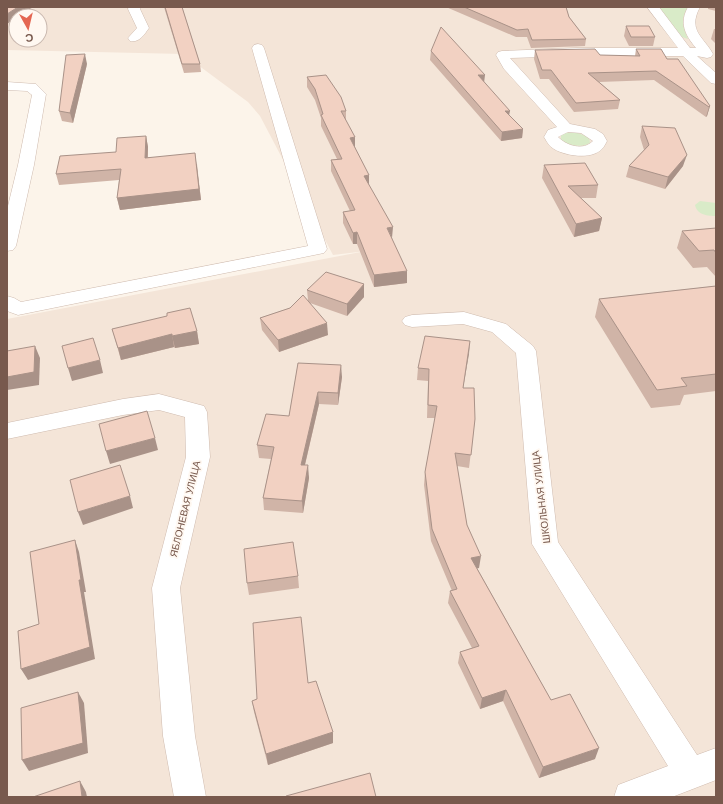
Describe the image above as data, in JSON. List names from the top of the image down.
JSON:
{
  "streets": {
    "street": ["ШКОЛЬНАЯ УЛИЦА", "ЯБЛОНЕВАЯ УЛИЦА"]
  },
  "north": "bottom"
}
